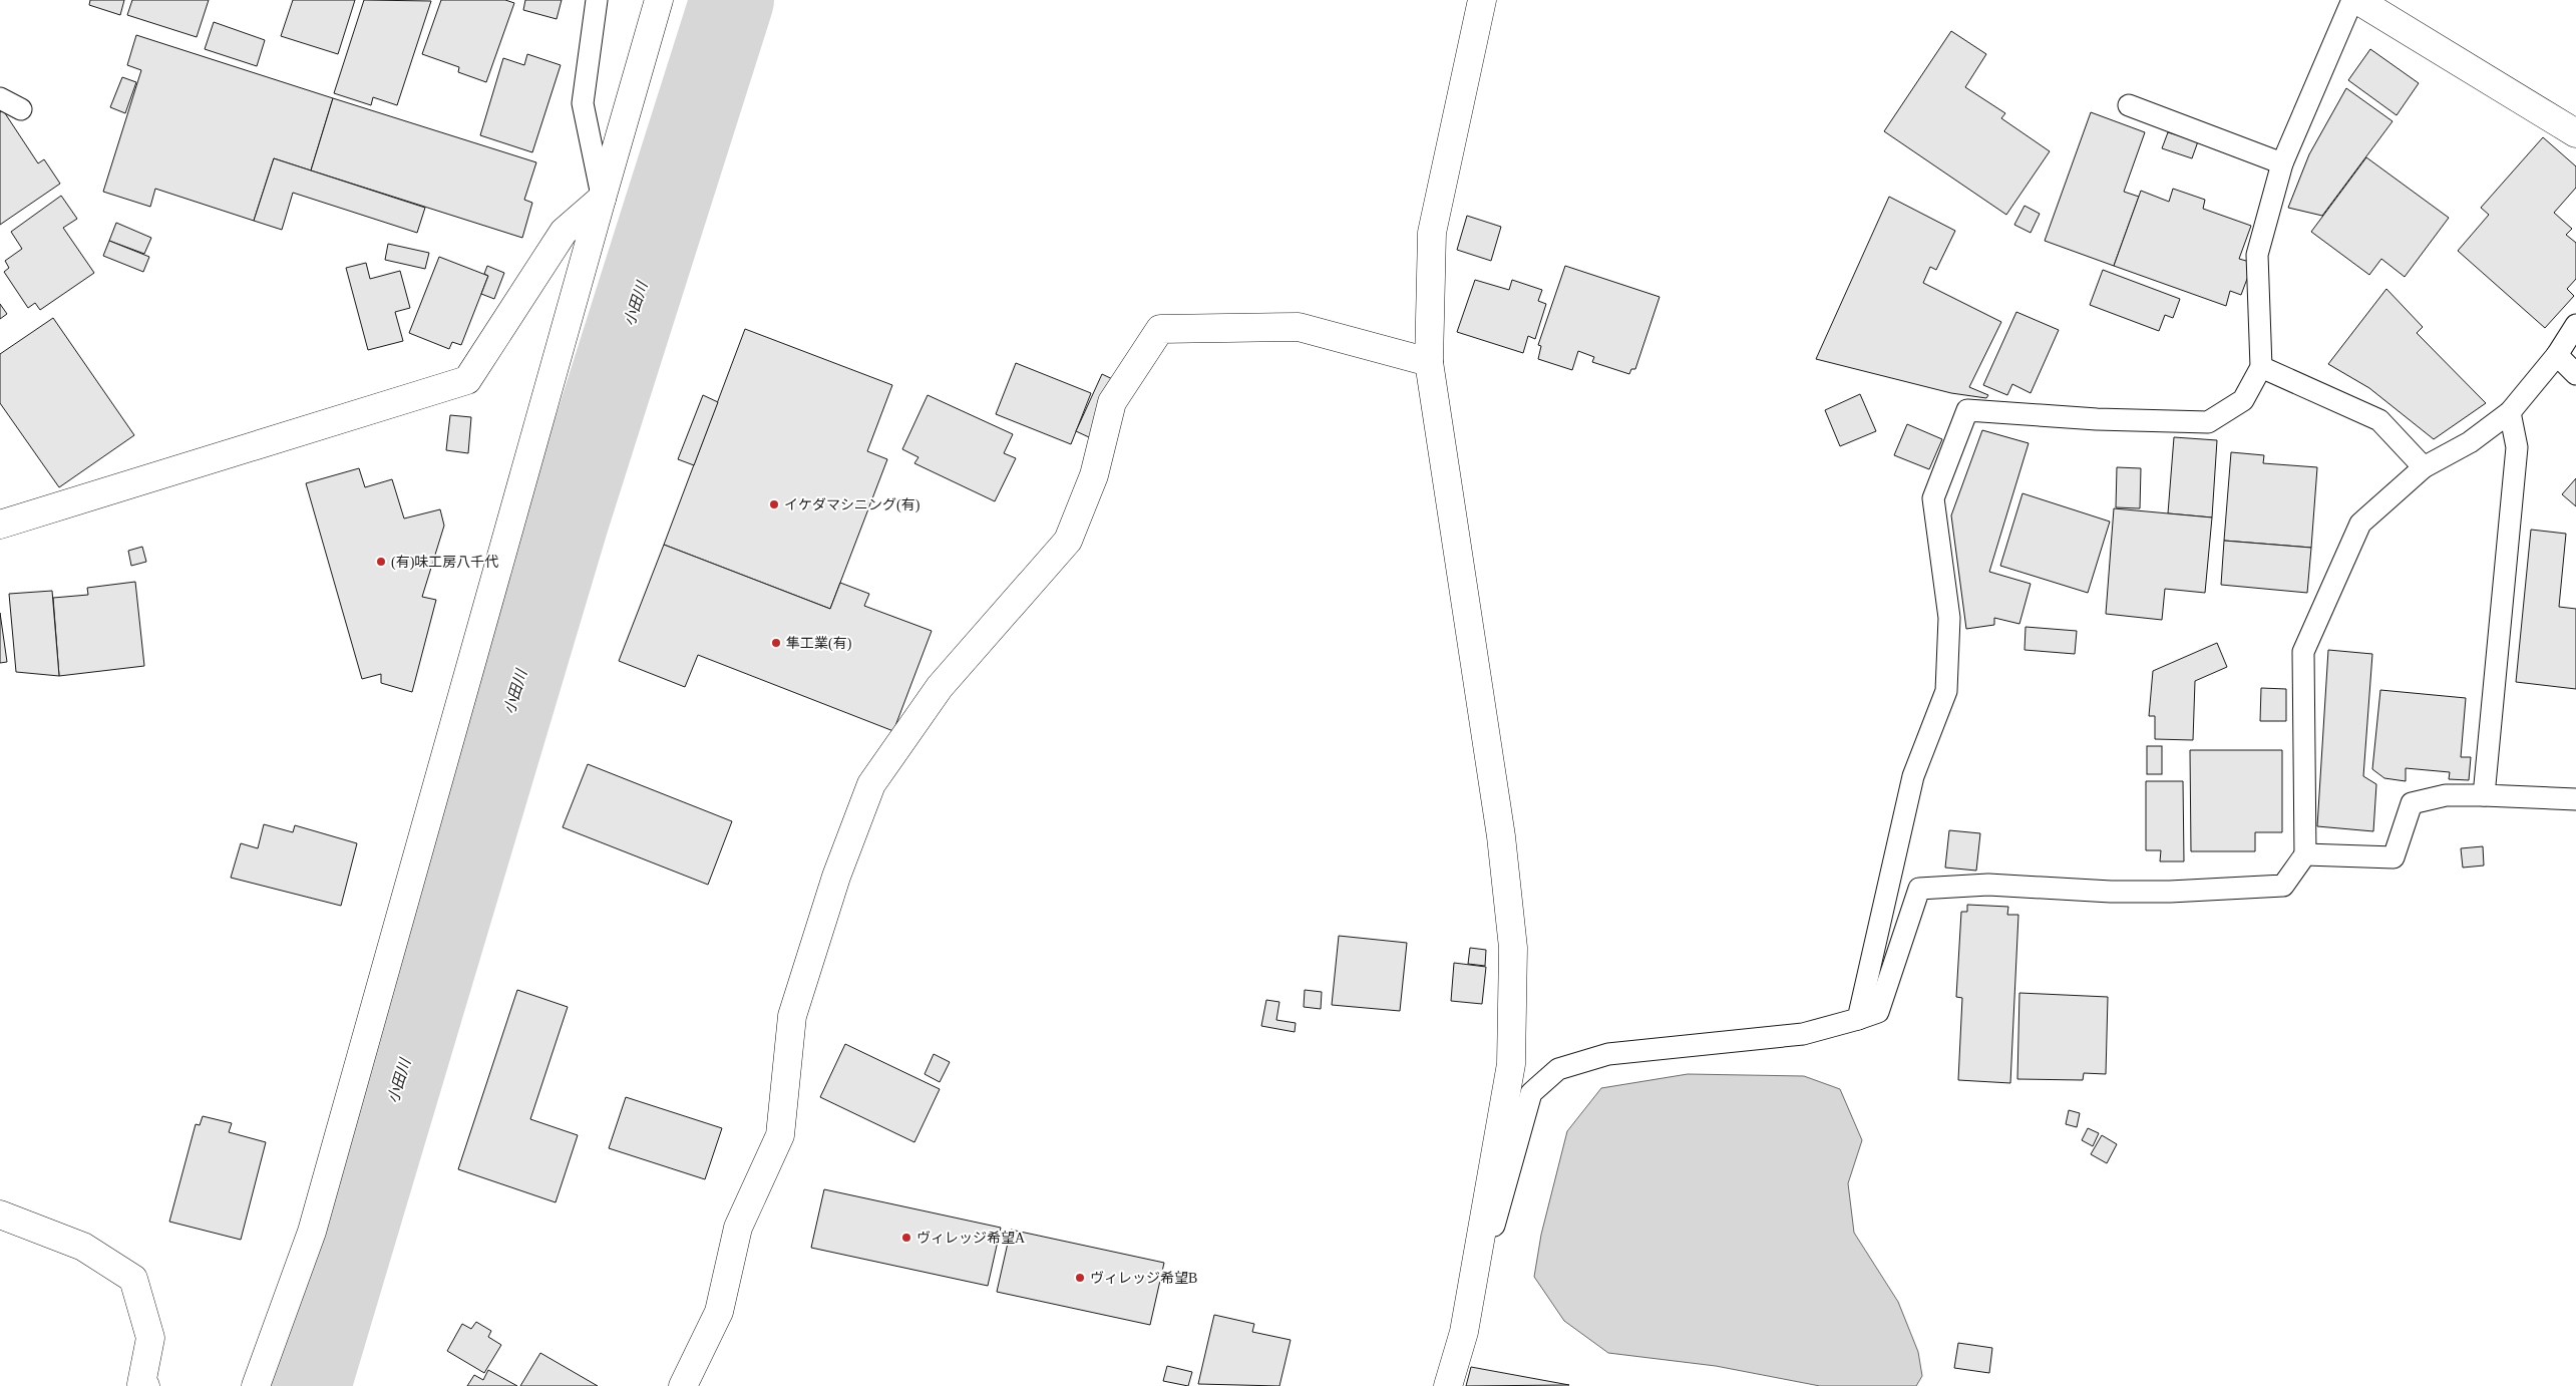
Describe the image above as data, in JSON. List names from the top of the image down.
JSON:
{
  "water": ["小田川"],
  "places": [
    "イケダマシニング(有)",
    "(有)味工房八千代",
    "隼工業(有)",
    "ヴィレッジ希望A",
    "ヴィレッジ希望B"
  ]
}
